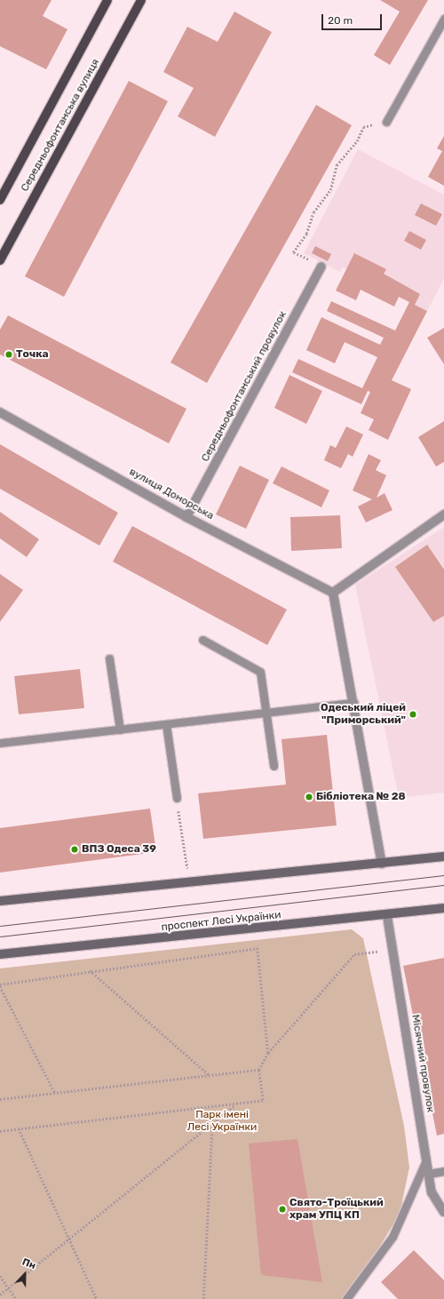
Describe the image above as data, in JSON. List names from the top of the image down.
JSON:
{
  "streets": {
    "main road": ["Середньофонтанська вулиця", "проспект Лесі Українки"],
    "street": ["Середньофонтанський провулок", "вулиця Донорська", "Місячний провулок"]
  },
  "crossings": [
    ["Середньофонтанський провулок", "вулиця Донорська"],
    ["проспект Лесі Українки", "Місячний провулок"]
  ],
  "parks": ["Парк імені Лесі Українки"],
  "places": [
    "Точка",
    "Одеський ліцей \"Приморський\"",
    "Бібліотека № 28",
    "ВПЗ Одеса 39",
    "Свято-Троїцький храм УПЦ КП"
  ],
  "scale_bar": "20 m",
  "north": "top"
}
